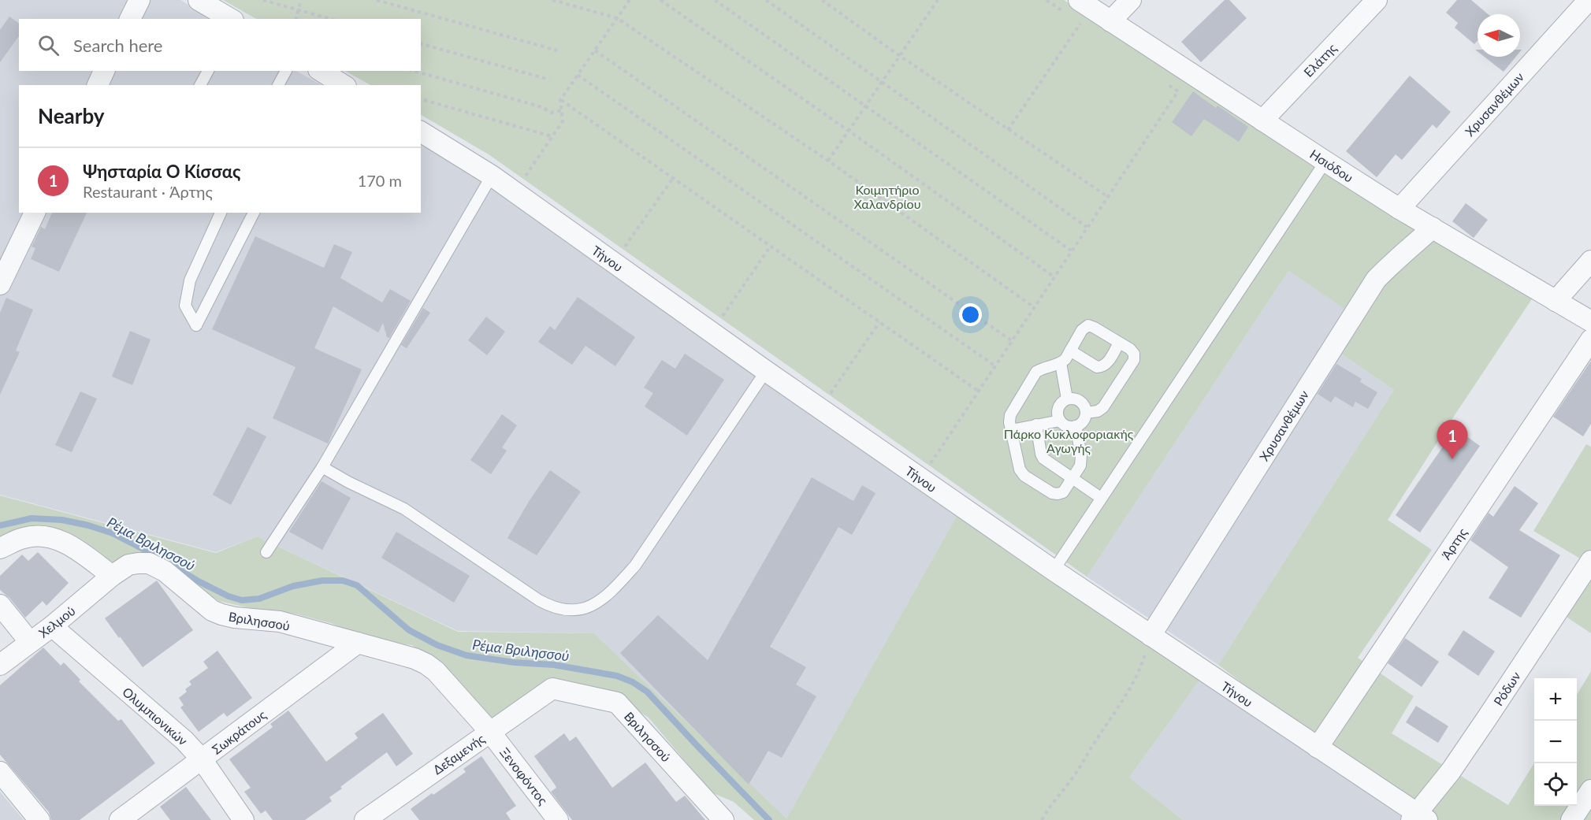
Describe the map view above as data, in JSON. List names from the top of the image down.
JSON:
{
  "streets": {
    "street": [
      "Ελάτης",
      "Χρυσανθέμων",
      "Ησιόδου",
      "Τήνου",
      "Άρτης",
      "Βριλησσού",
      "Χελμού",
      "Ρόδων",
      "Ολυμπιονικών",
      "Σωκράτους",
      "Δεξαμενής",
      "Ξενοφόντος"
    ]
  },
  "crossings": [
    ["Ελάτης", "Ησιόδου"],
    ["Χρυσανθέμων", "Ησιόδου"],
    ["Χρυσανθέμων", "Τήνου"],
    ["Τήνου", "Άρτης"],
    ["Τήνου", "Ρόδων"],
    ["Βριλησσού", "Χελμού"],
    ["Βριλησσού", "Σωκράτους"],
    ["Βριλησσού", "Δεξαμενής"],
    ["Βριλησσού", "Ξενοφόντος"],
    ["Χελμού", "Ολυμπιονικών"],
    ["Ολυμπιονικών", "Σωκράτους"],
    ["Δεξαμενής", "Ξενοφόντος"]
  ],
  "water": ["Ρέμα Βριλησσού"],
  "parks": ["Κοιμητήριο Χαλανδρίου", "Πάρκο Κυκλοφοριακής Αγωγής"],
  "north": "left",
  "page": {
    "search": "Search here",
    "heading": "Nearby",
    "list": [
      {
        "mark": "1",
        "name": "Ψησταρία Ο Κίσσας",
        "note": "Restaurant · Άρτης",
        "value": "170 m"
      }
    ],
    "pins": "1",
    "map_buttons": ["+", "−"]
  }
}
